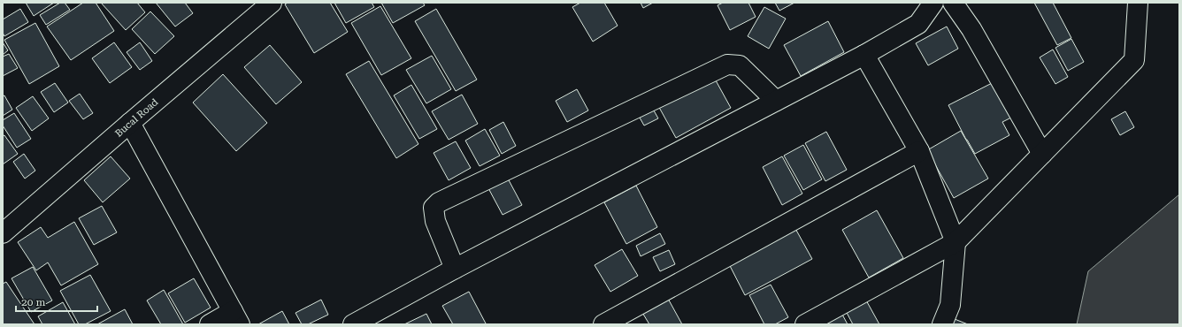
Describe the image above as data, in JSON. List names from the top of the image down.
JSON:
{
  "streets": {
    "street": ["Bucal Road"]
  },
  "scale_bar": "20 m"
}
